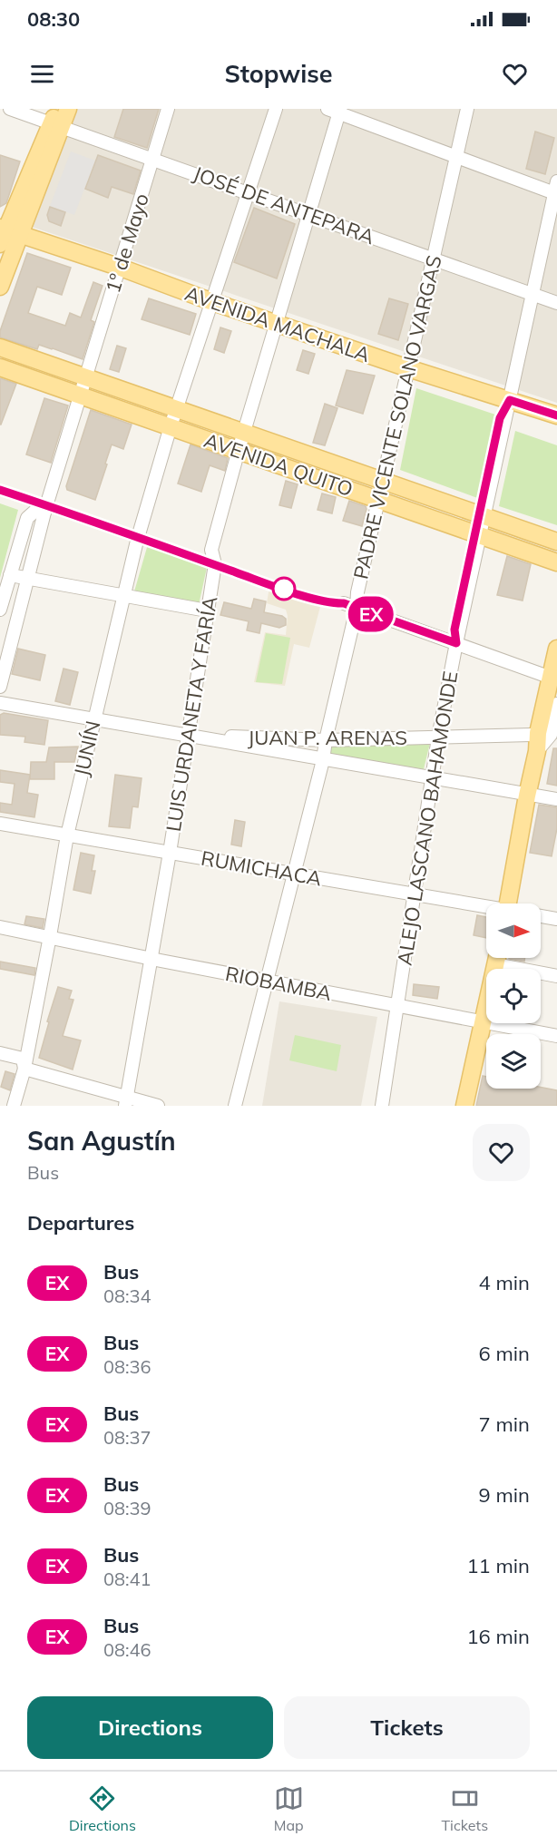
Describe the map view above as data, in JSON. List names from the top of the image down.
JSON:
{
  "streets": {
    "main road": ["AVENIDA MACHALA", "AVENIDA QUITO"],
    "street": [
      "JOSÉ DE ANTEPARA",
      "1º de Mayo",
      "PADRE VICENTE SOLANO VARGAS",
      "LUIS URDANETA Y FARÍA",
      "JUAN P. ARENAS",
      "JUNÍN",
      "ALEJO LASCANO BAHAMONDE",
      "RUMICHACA",
      "RIOBAMBA"
    ]
  },
  "crossings": [
    ["JOSÉ DE ANTEPARA", "1º de Mayo"],
    ["JOSÉ DE ANTEPARA", "PADRE VICENTE SOLANO VARGAS"],
    ["JOSÉ DE ANTEPARA", "LUIS URDANETA Y FARÍA"],
    ["JOSÉ DE ANTEPARA", "JUNÍN"],
    ["JOSÉ DE ANTEPARA", "ALEJO LASCANO BAHAMONDE"],
    ["1º de Mayo", "AVENIDA MACHALA"],
    ["1º de Mayo", "AVENIDA QUITO"],
    ["AVENIDA MACHALA", "PADRE VICENTE SOLANO VARGAS"],
    ["AVENIDA MACHALA", "LUIS URDANETA Y FARÍA"],
    ["AVENIDA MACHALA", "JUNÍN"],
    ["AVENIDA MACHALA", "ALEJO LASCANO BAHAMONDE"],
    ["PADRE VICENTE SOLANO VARGAS", "AVENIDA QUITO"],
    ["PADRE VICENTE SOLANO VARGAS", "JUAN P. ARENAS"],
    ["PADRE VICENTE SOLANO VARGAS", "RUMICHACA"],
    ["PADRE VICENTE SOLANO VARGAS", "RIOBAMBA"],
    ["AVENIDA QUITO", "LUIS URDANETA Y FARÍA"],
    ["AVENIDA QUITO", "JUNÍN"],
    ["AVENIDA QUITO", "ALEJO LASCANO BAHAMONDE"],
    ["LUIS URDANETA Y FARÍA", "JUAN P. ARENAS"],
    ["LUIS URDANETA Y FARÍA", "RUMICHACA"],
    ["LUIS URDANETA Y FARÍA", "RIOBAMBA"],
    ["JUAN P. ARENAS", "ALEJO LASCANO BAHAMONDE"],
    ["JUNÍN", "RUMICHACA"],
    ["JUNÍN", "RIOBAMBA"],
    ["ALEJO LASCANO BAHAMONDE", "RUMICHACA"],
    ["ALEJO LASCANO BAHAMONDE", "RIOBAMBA"]
  ],
  "lines": ["bus line EX"],
  "north": "right",
  "page": {
    "status": "08:30",
    "header": "Stopwise",
    "on_map": "EX",
    "heading": [
      ["San Agustín", "Bus"],
      "Departures"
    ],
    "list": [
      {
        "mark": "EX",
        "name": "Bus",
        "note": "08:34",
        "value": "4 min"
      },
      {
        "mark": "EX",
        "name": "Bus",
        "note": "08:36",
        "value": "6 min"
      },
      {
        "mark": "EX",
        "name": "Bus",
        "note": "08:37",
        "value": "7 min"
      },
      {
        "mark": "EX",
        "name": "Bus",
        "note": "08:39",
        "value": "9 min"
      },
      {
        "mark": "EX",
        "name": "Bus",
        "note": "08:41",
        "value": "11 min"
      },
      {
        "mark": "EX",
        "name": "Bus",
        "note": "08:46",
        "value": "16 min"
      }
    ],
    "buttons": ["Directions", "Tickets"],
    "tabs": ["Directions", "Map", "Tickets"]
  }
}
